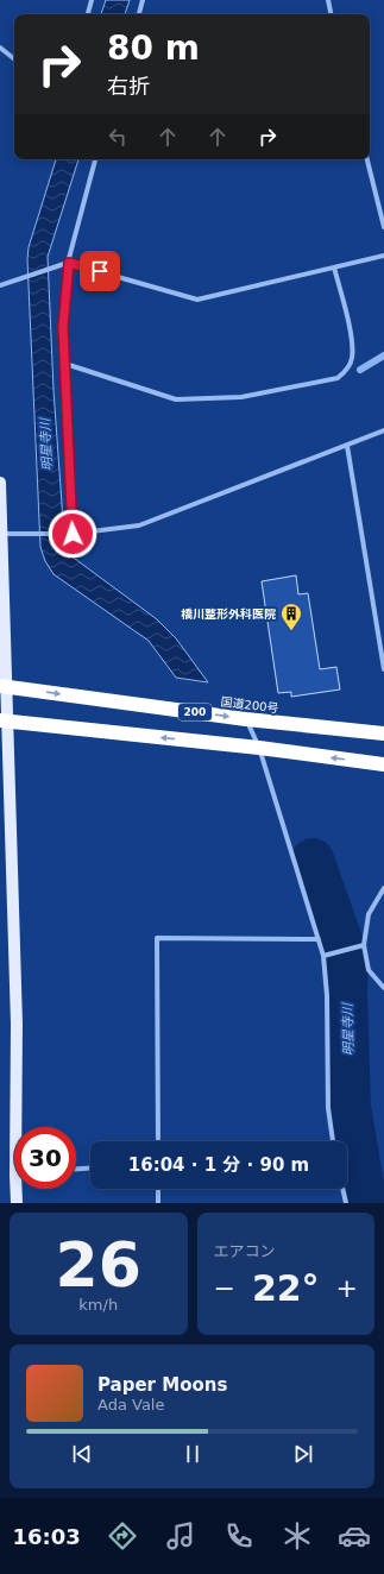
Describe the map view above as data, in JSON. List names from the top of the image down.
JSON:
{
  "streets": {
    "highway": ["国道200号", "200"]
  },
  "water": ["明星寺川"],
  "places": {
    "building": ["橋川整形外科医院"]
  },
  "page": {
    "turn": ["80 m", "右折"],
    "limit": "30",
    "trip": "16:04 · 1 分 · 90 m",
    "tile": [
      ["26", "km/h"],
      "エアコン"
    ],
    "heat": ["−", "22°", "+"],
    "song": ["Paper Moons", "Ada Vale"],
    "tabs": "16:03"
  }
}
